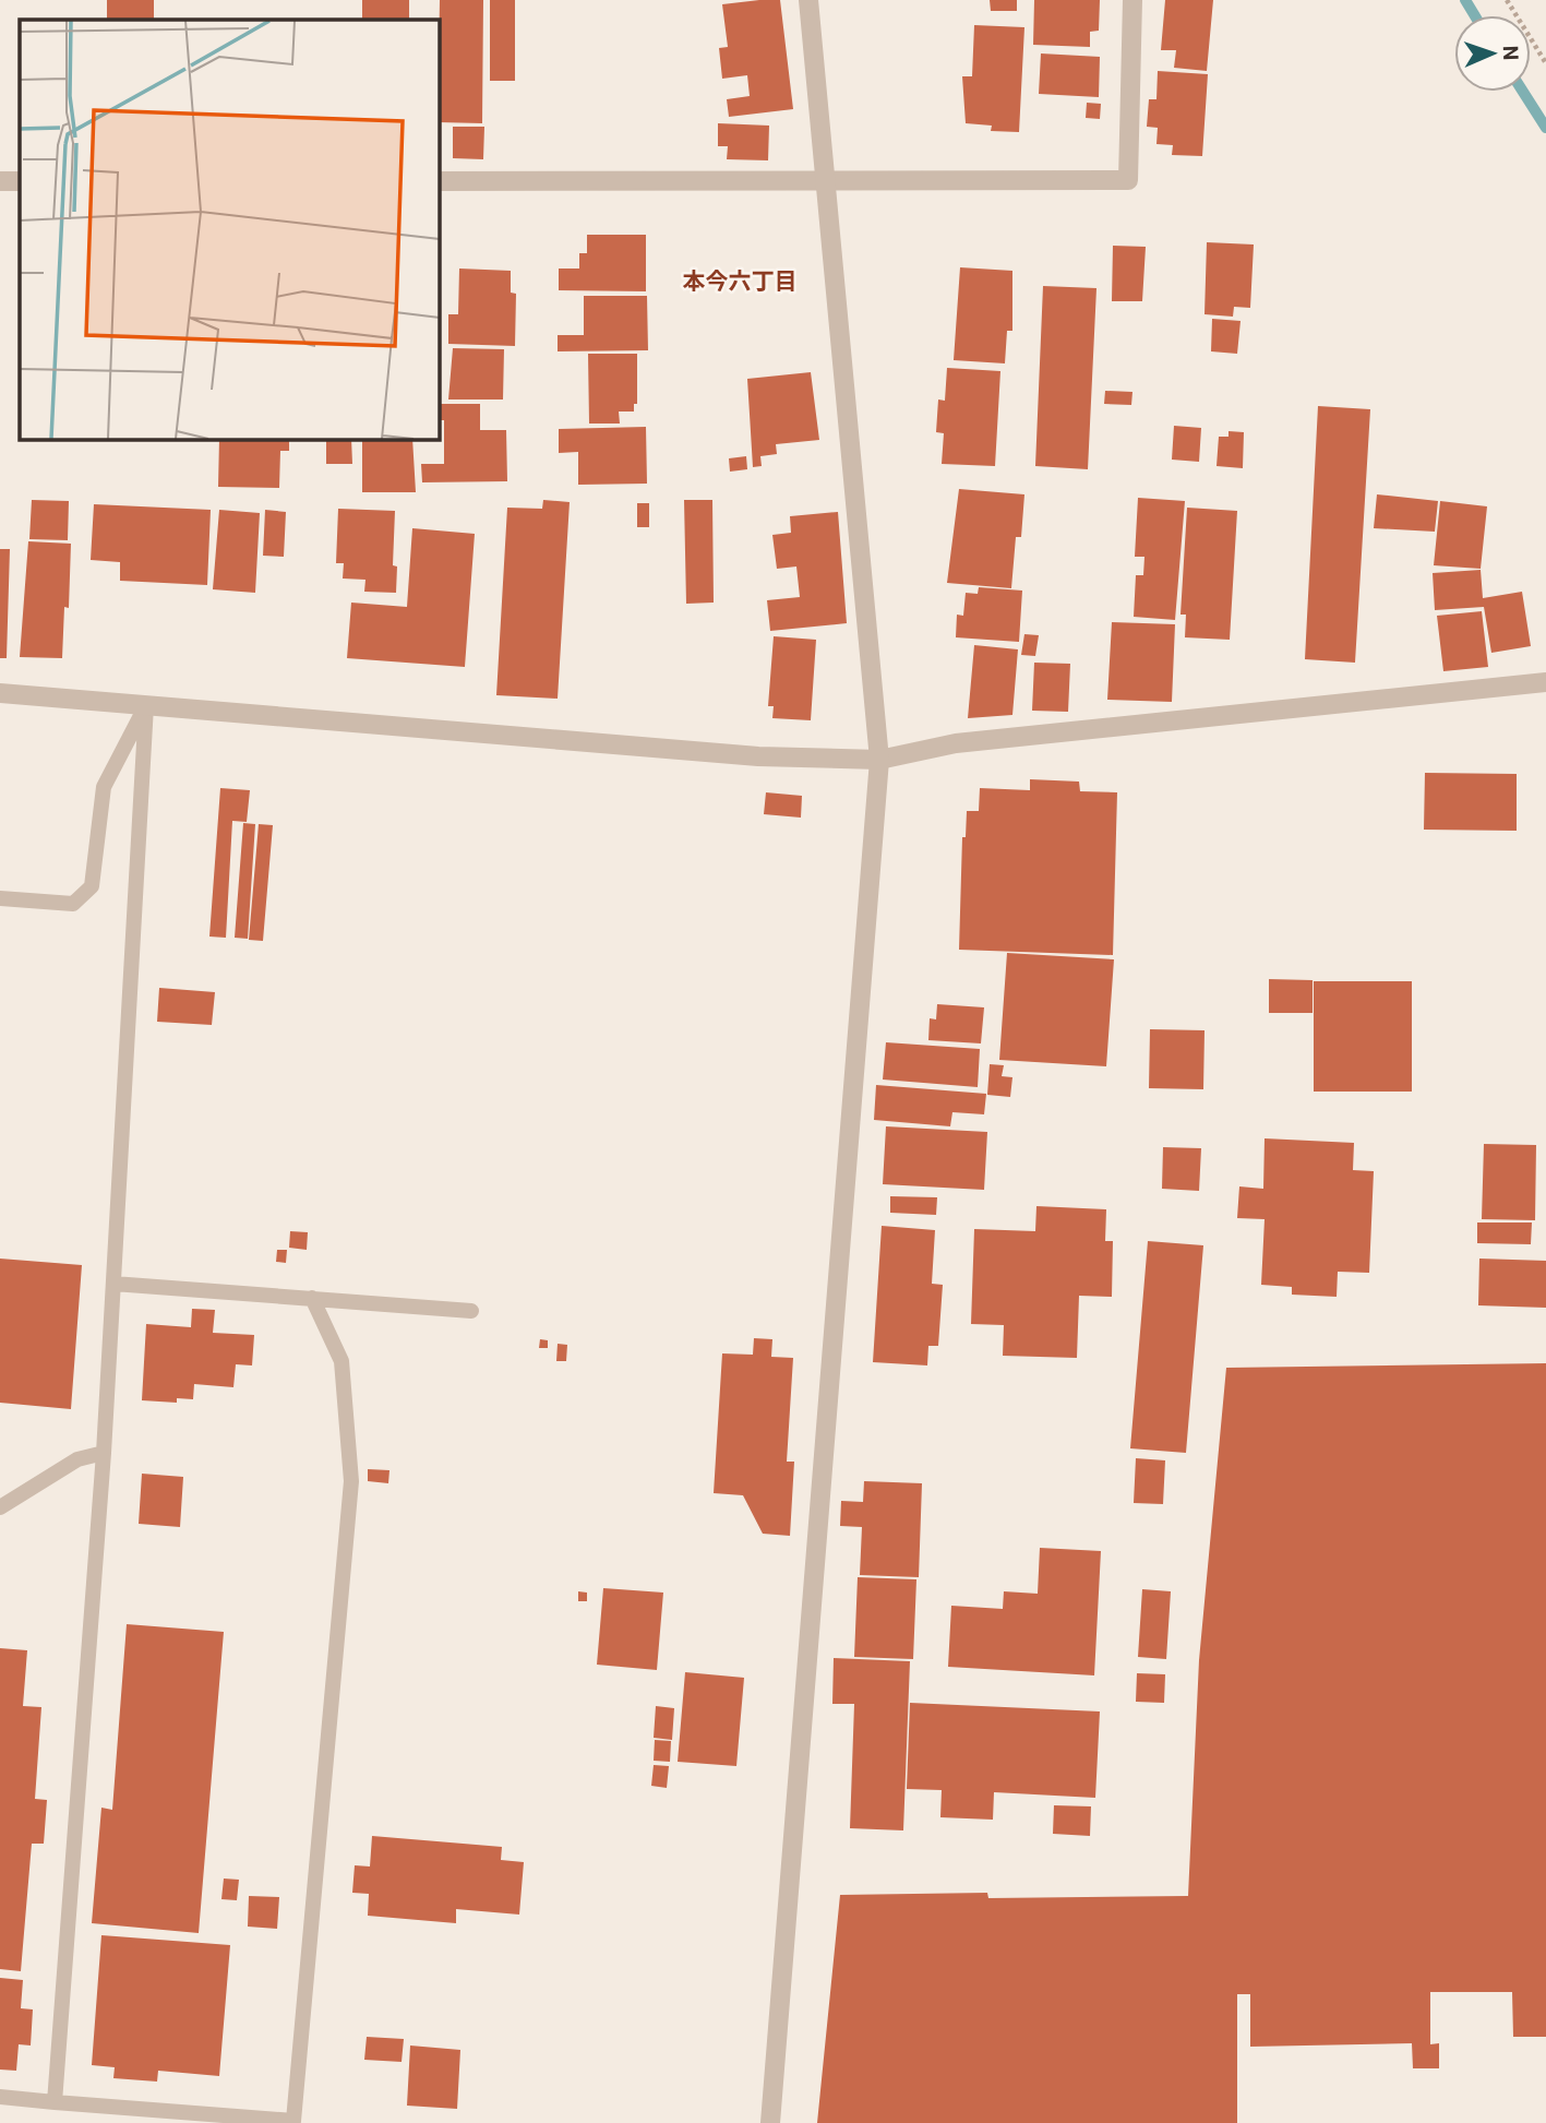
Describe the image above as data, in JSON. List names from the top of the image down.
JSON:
{
  "districts": ["本今六丁目"],
  "north": "right"
}
